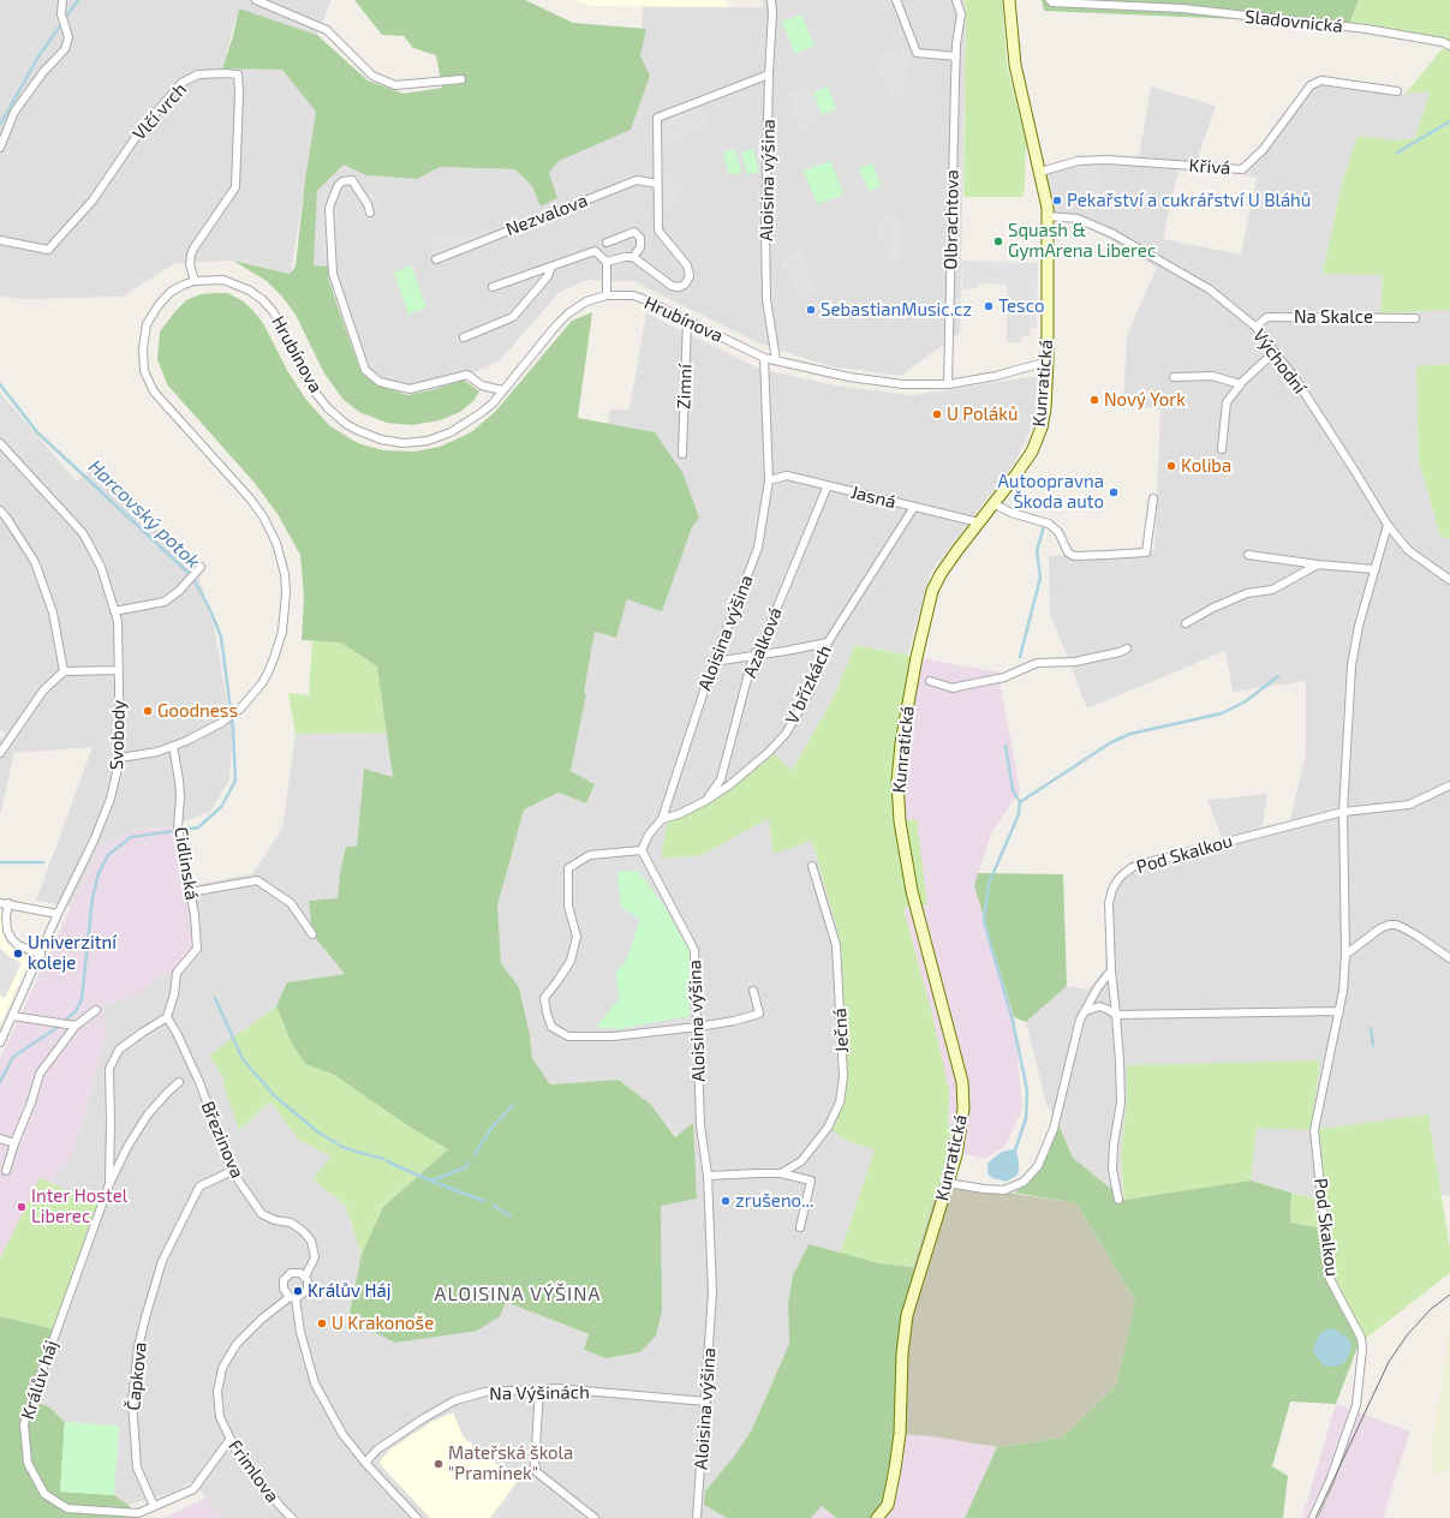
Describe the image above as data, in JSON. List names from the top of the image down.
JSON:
{
  "streets": {
    "street": [
      "Sladovnická",
      "Vlčí vrch",
      "Křivá",
      "Aloisina výšina",
      "Nezvalova",
      "Olbrachtova",
      "Na Skalce",
      "Hrubínova",
      "Východní",
      "Kunratická",
      "Zimní",
      "Jasná",
      "Azalková",
      "V břízkách",
      "Svobody",
      "Pod Skalkou",
      "Cidlinská",
      "Ječná",
      "Březinova",
      "Čapkova",
      "Králův háj",
      "Na Výšinách",
      "Frimlova"
    ]
  },
  "crossings": [
    ["Vlčí vrch", "Hrubínova"],
    ["Křivá", "Kunratická"],
    ["Aloisina výšina", "Hrubínova"],
    ["Aloisina výšina", "Jasná"],
    ["Aloisina výšina", "V břízkách"],
    ["Aloisina výšina", "Na Výšinách"],
    ["Olbrachtova", "Hrubínova"],
    ["Na Skalce", "Východní"],
    ["Hrubínova", "Kunratická"],
    ["Hrubínova", "Zimní"],
    ["Hrubínova", "Svobody"],
    ["Hrubínova", "Cidlinská"],
    ["Východní", "Kunratická"],
    ["Východní", "Pod Skalkou"],
    ["Kunratická", "Jasná"],
    ["Jasná", "Azalková"],
    ["Jasná", "V břízkách"],
    ["Azalková", "V břízkách"],
    ["Cidlinská", "Březinova"],
    ["Cidlinská", "Králův háj"],
    ["Březinova", "Čapkova"],
    ["Březinova", "Králův háj"],
    ["Březinova", "Frimlova"],
    ["Čapkova", "Králův háj"]
  ],
  "districts": ["ALOISINA VÝŠINA"],
  "water": ["Harcovský potok"],
  "places": [
    "Pekařství a cukrářství U Bláhů",
    "Squash & GymArena Liberec",
    "Tesco",
    "SebastianMusic.cz",
    "Nový York",
    "U Poláků",
    "Koliba",
    "Autoopravna Škoda auto",
    "Goodness",
    "Univerzitní koleje",
    "zrušeno...",
    "Inter Hostel Liberec",
    "Králův Háj",
    "U Krakonoše",
    "Mateřská škola \"Pramínek\""
  ]
}
